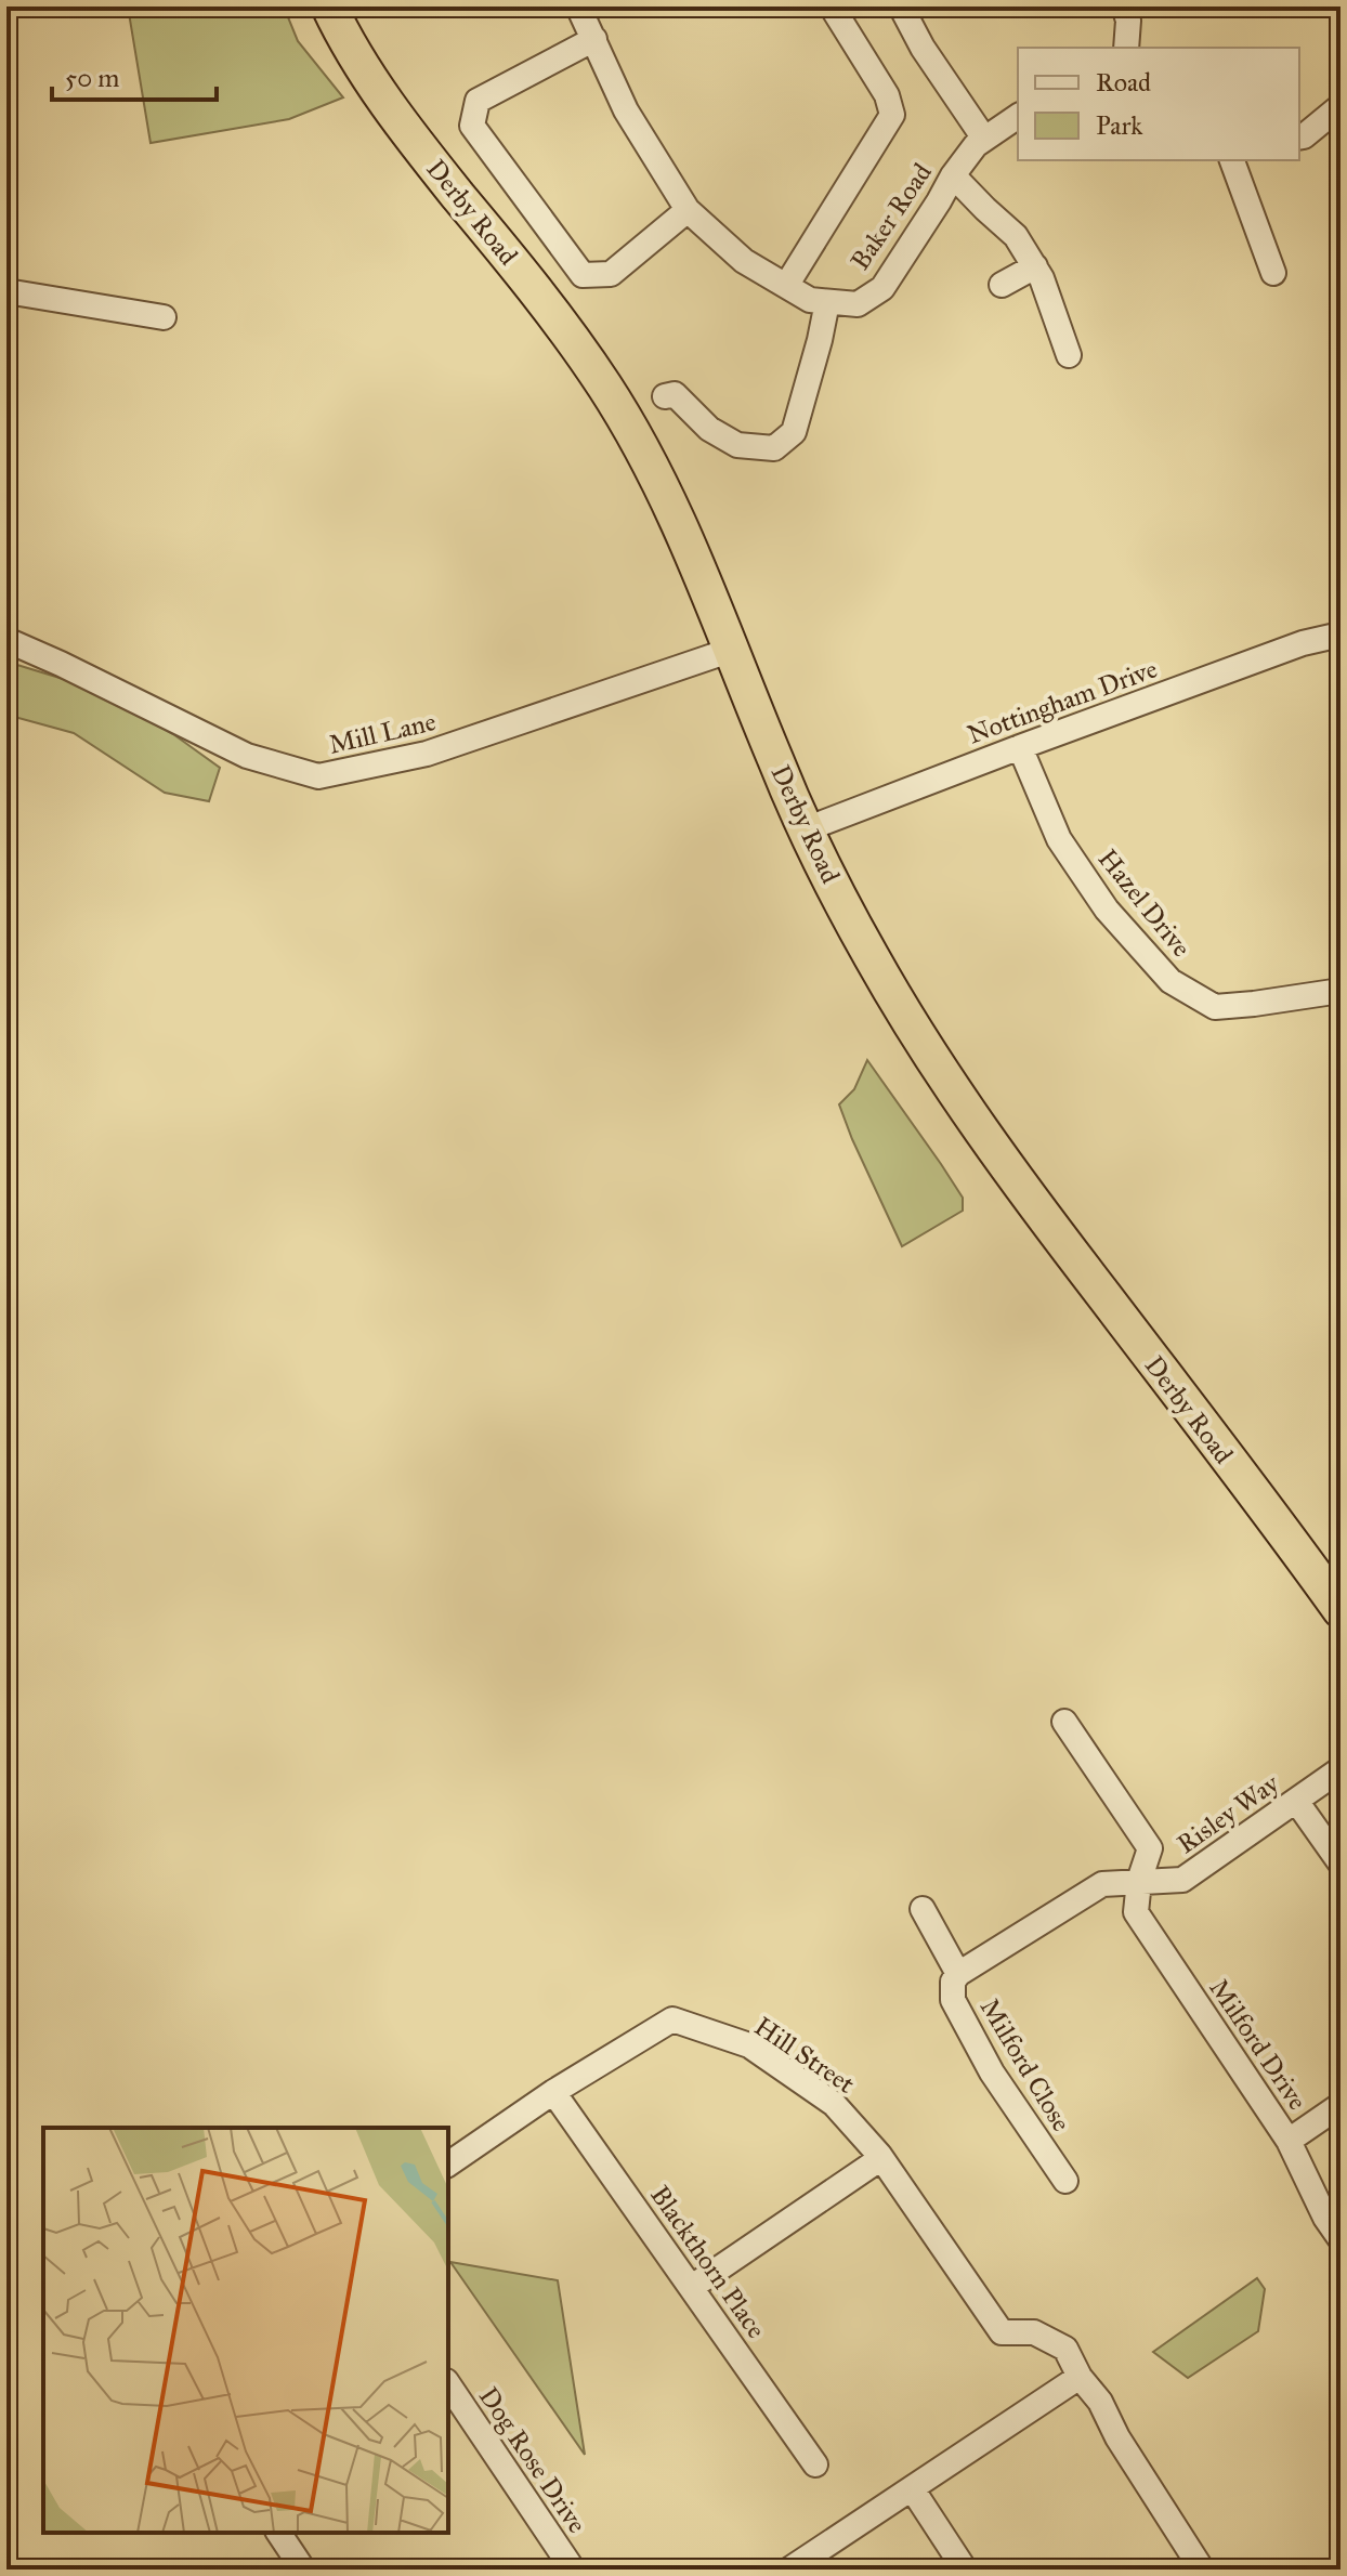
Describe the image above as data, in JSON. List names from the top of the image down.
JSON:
{
  "streets": {
    "highway": ["Derby Road"],
    "street": [
      "Baker Road",
      "Nottingham Drive",
      "Mill Lane",
      "Hazel Drive",
      "Risley Way",
      "Milford Drive",
      "Hill Street",
      "Milford Close",
      "Blackthorn Place",
      "Dog Rose Drive"
    ]
  },
  "crossings": [
    ["Derby Road", "Nottingham Drive"],
    ["Derby Road", "Mill Lane"],
    ["Nottingham Drive", "Hazel Drive"],
    ["Risley Way", "Milford Drive"],
    ["Risley Way", "Milford Close"],
    ["Milford Drive", "Milford Close"],
    ["Hill Street", "Blackthorn Place"]
  ],
  "legend": ["Road", "Park"],
  "scale_bar": "50 m"
}
